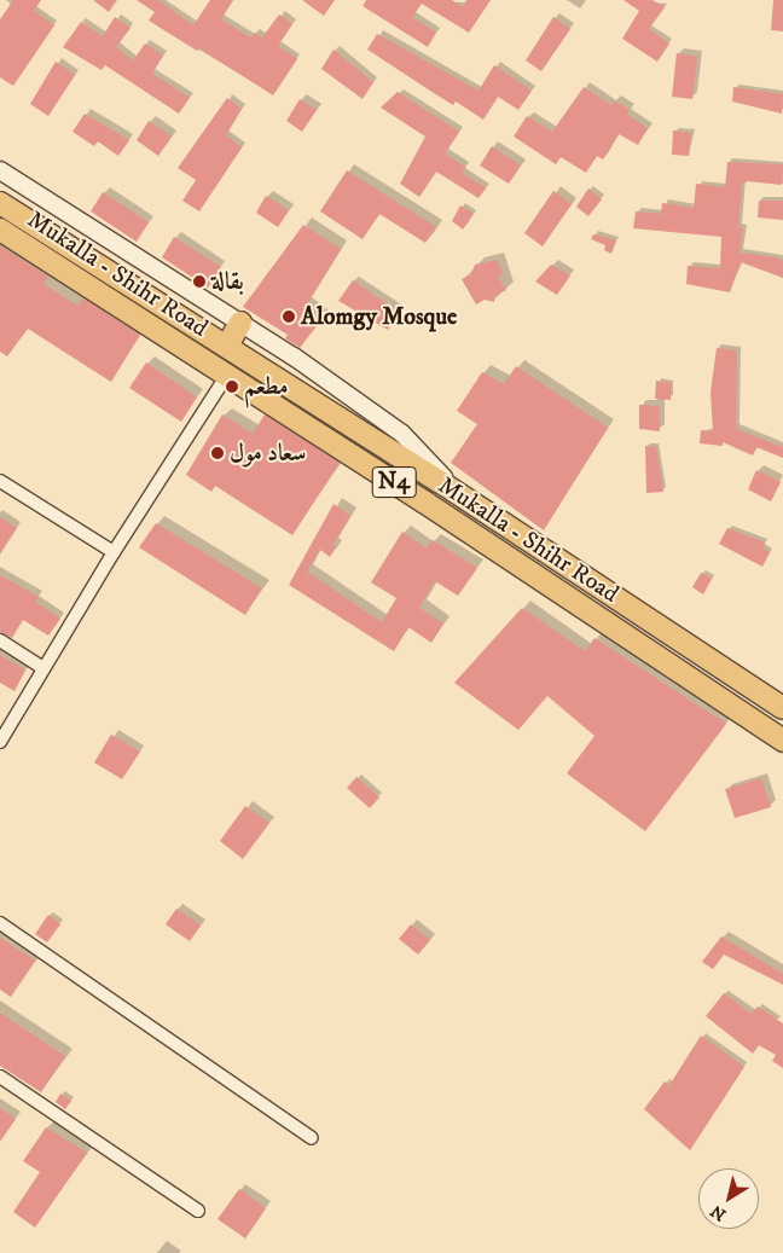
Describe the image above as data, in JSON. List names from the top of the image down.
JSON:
{
  "streets": {
    "highway": ["Mukalla - Shihr Road", "N4"]
  },
  "places": [
    "بقالة",
    "Alomgy Mosque",
    "مطعم",
    "سعاد مول"
  ],
  "north": "bottom left"
}
